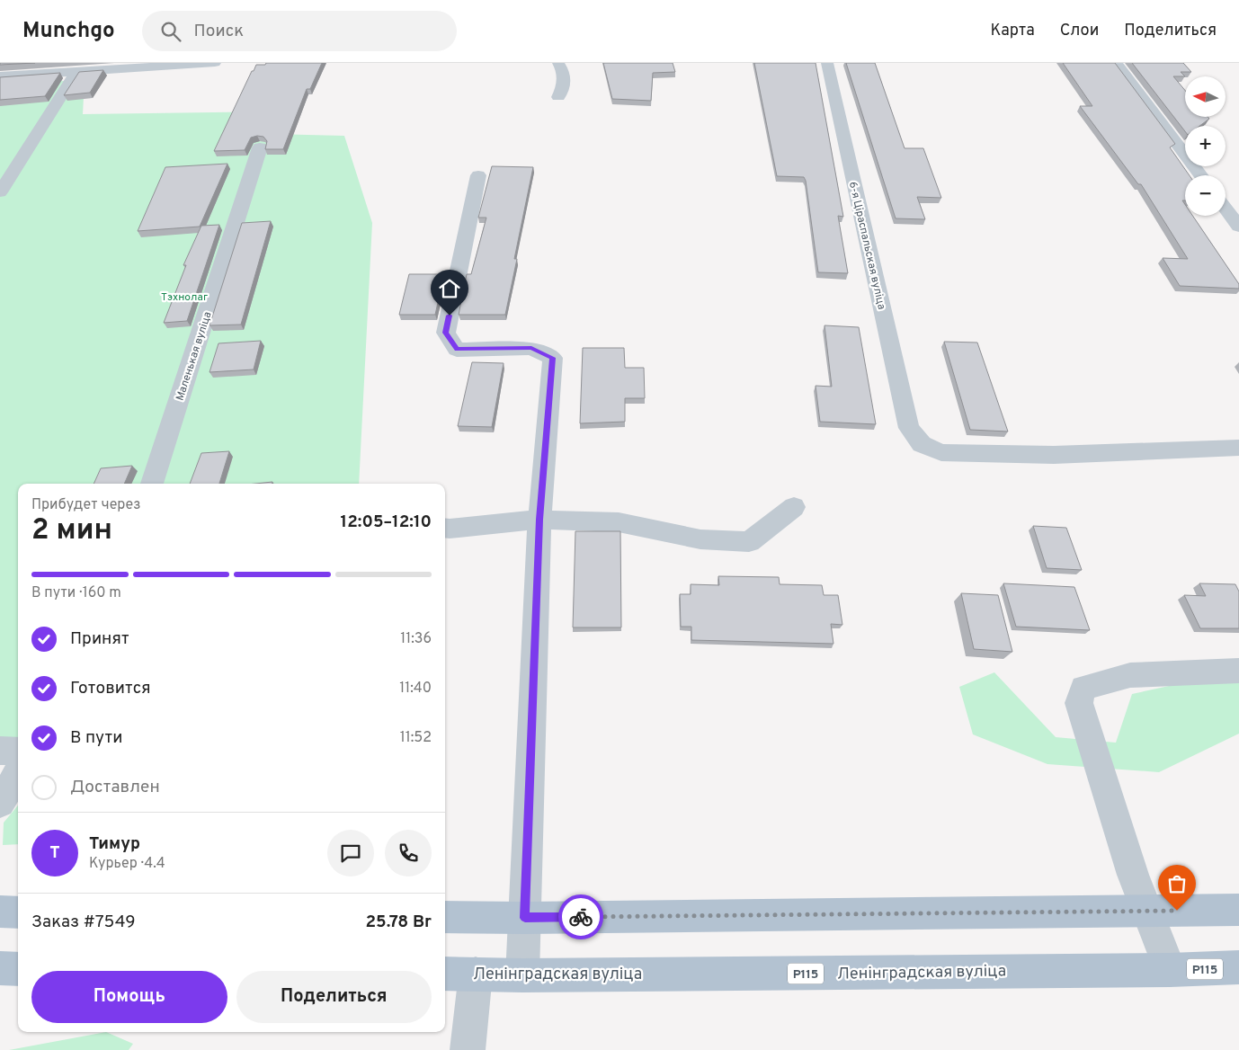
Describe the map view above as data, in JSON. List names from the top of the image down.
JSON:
{
  "streets": {
    "main road": ["Р115", "Ленінградская вуліца"],
    "street": ["6-я Ціраспальская вуліца", "Маленькая вуліца"]
  },
  "parks": ["Тэхнолаг"],
  "north": "left",
  "page": {
    "header": "Munchgo",
    "search": "Поиск",
    "nav": ["Карта", "Слои", "Поделиться"],
    "map_buttons": ["+", "−"],
    "heading": ["2 мин", "Прибудет через", "12:05–12:10"],
    "panel": [
      "Тимур",
      "Курьер · 4.4",
      "Заказ #7549",
      "25.78 Br"
    ],
    "bar": "В пути · 160 m",
    "list": [
      ["Принят", "11:36"],
      ["Готовится", "11:40"],
      ["В пути", "11:52"],
      "Доставлен"
    ],
    "round": "Т",
    "buttons": ["Помощь", "Поделиться"]
  }
}
